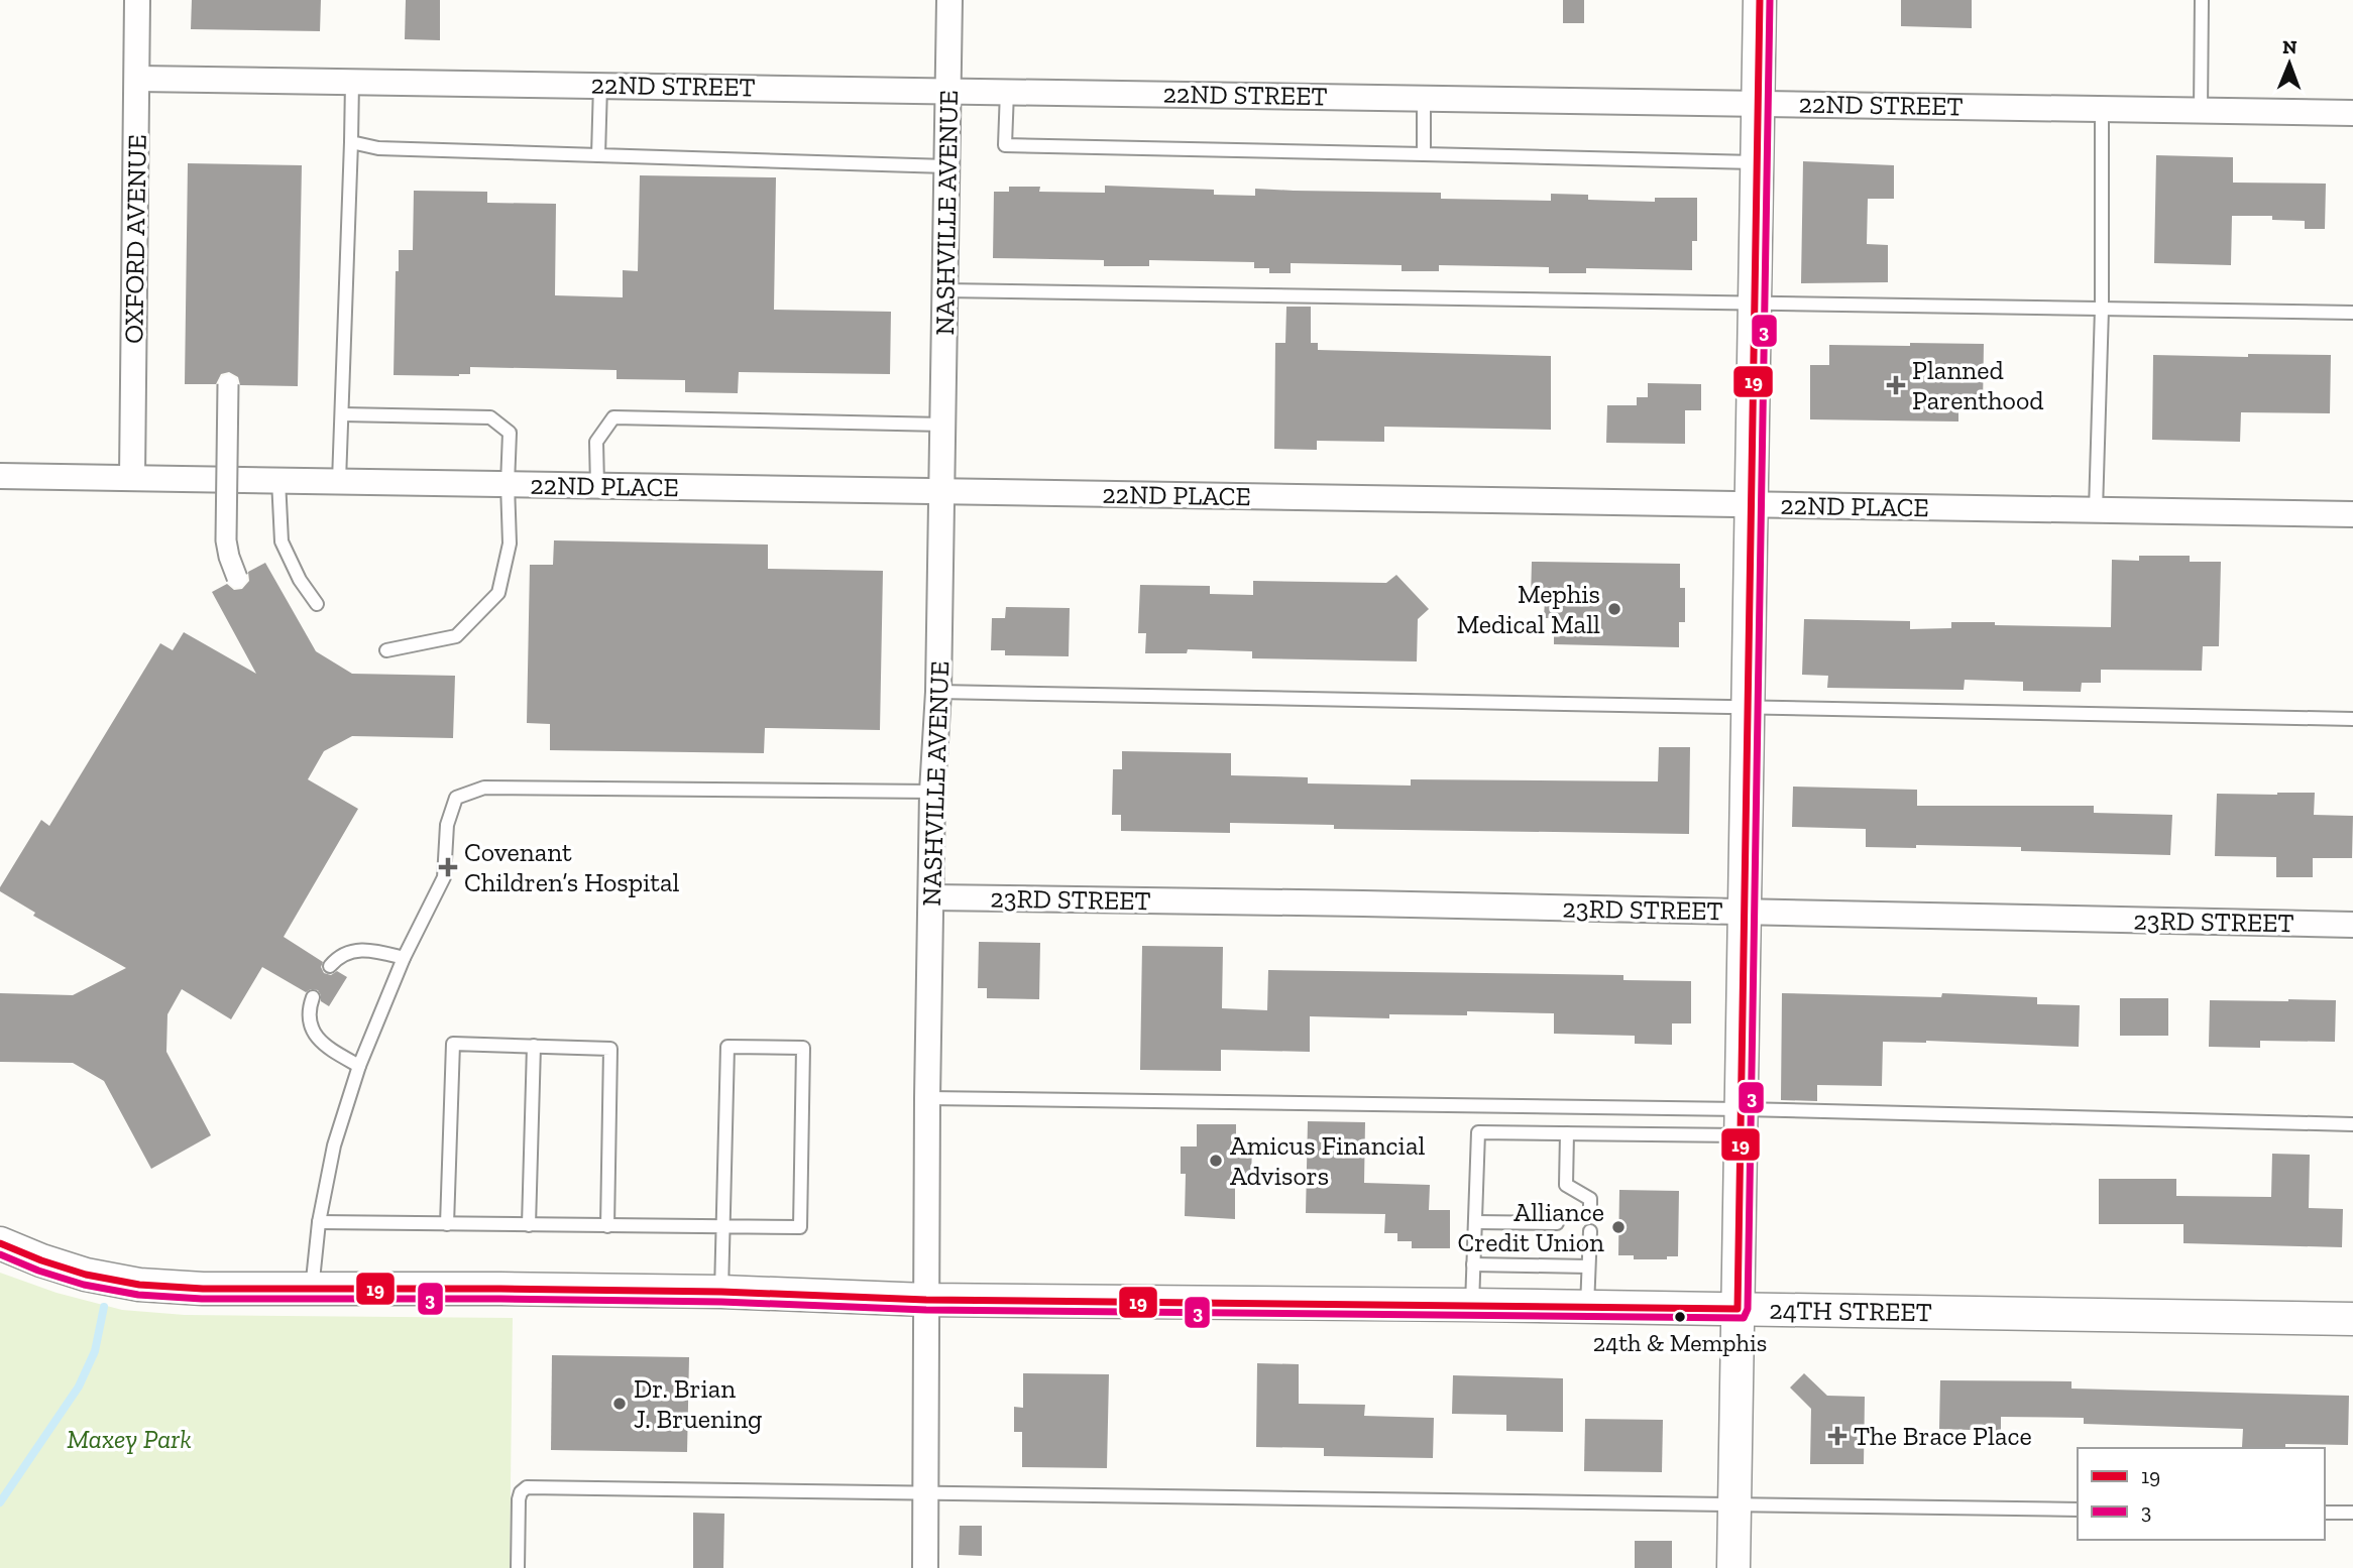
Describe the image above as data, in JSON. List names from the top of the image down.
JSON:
{
  "streets": {
    "street": [
      "22ND STREET",
      "NASHVILLE AVENUE",
      "OXFORD AVENUE",
      "22ND PLACE",
      "23RD STREET",
      "24TH STREET"
    ]
  },
  "crossings": [
    ["22ND STREET", "NASHVILLE AVENUE"],
    ["22ND STREET", "OXFORD AVENUE"],
    ["NASHVILLE AVENUE", "22ND PLACE"],
    ["NASHVILLE AVENUE", "23RD STREET"],
    ["NASHVILLE AVENUE", "24TH STREET"],
    ["OXFORD AVENUE", "22ND PLACE"]
  ],
  "parks": ["Maxey Park"],
  "places": {
    "health": ["Planned Parenthood", "Covenant Children’s Hospital", "The Brace Place"],
    "other": [
      "Mephis Medical Mall",
      "Amicus Financial Advisors",
      "Alliance Credit Union",
      "24th & Memphis",
      "Dr. Brian J. Bruening"
    ]
  },
  "lines": ["transit line 19", "transit line 3"],
  "legend": ["19", "3"],
  "north": "top"
}
